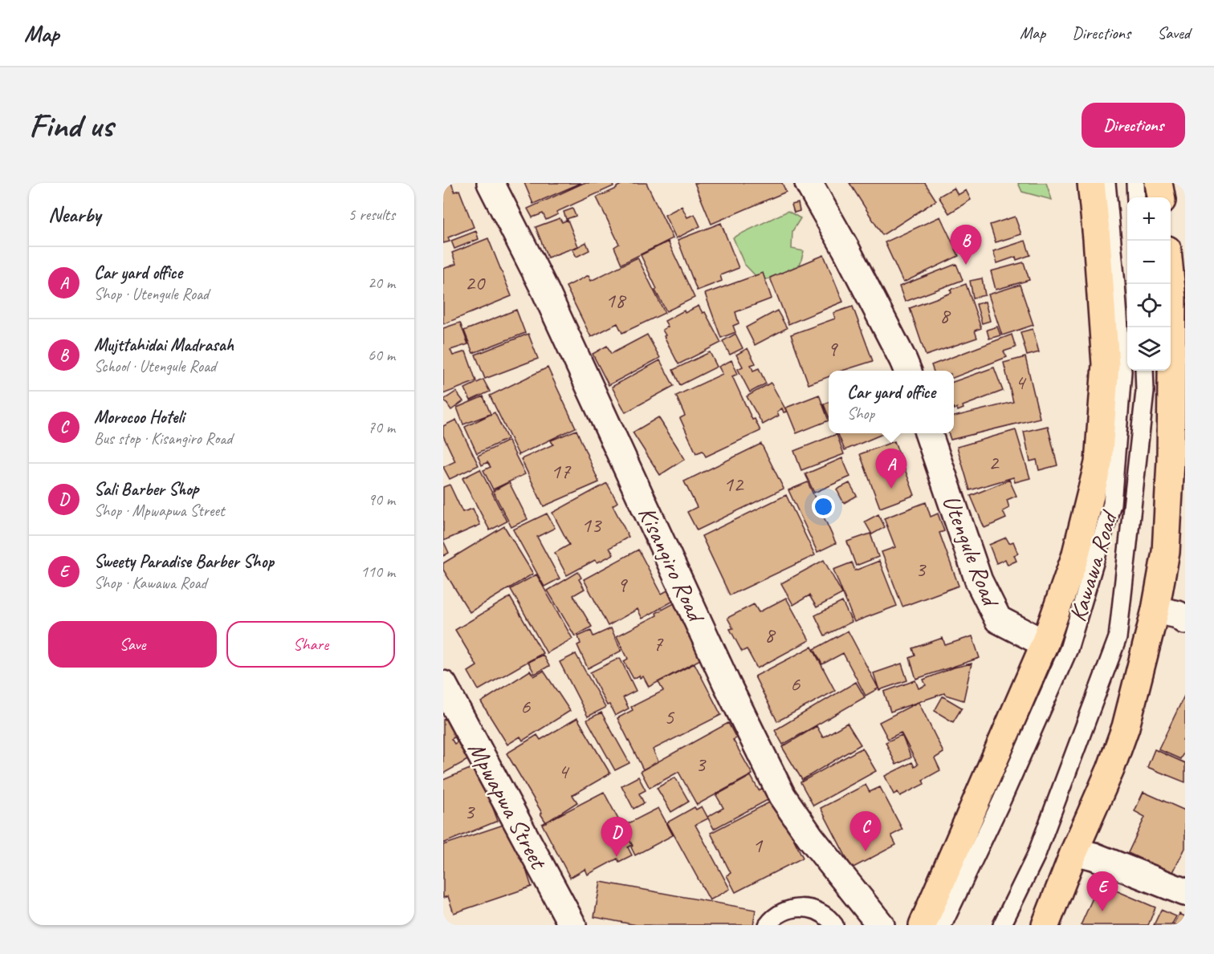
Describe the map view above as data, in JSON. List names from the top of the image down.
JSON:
{
  "streets": {
    "main road": ["Kawawa Road"],
    "street": ["Utengule Road", "Kisangiro Road", "Mpwapwa Street"]
  },
  "crossings": [
    ["Utengule Road", "Kawawa Road"]
  ],
  "house_numbers": [
    "20",
    "18",
    "8",
    "9",
    "4",
    "2",
    "17",
    "12",
    "13",
    "3",
    "9",
    "8",
    "7",
    "6",
    "6",
    "5",
    "3",
    "4",
    "3",
    "1"
  ],
  "page": {
    "header": "Map",
    "nav": ["Map", "Directions", "Saved"],
    "buttons": [
      "Directions",
      ["Save", "Share"]
    ],
    "title": "Find us",
    "heading": ["Nearby", "5 results"],
    "map_buttons": ["+", "−"],
    "pins": [
      "B",
      "A",
      "C",
      "D",
      "E"
    ],
    "list": [
      {
        "mark": "A",
        "name": "Car yard office",
        "note": "Shop · Utengule Road",
        "value": "20 m"
      },
      {
        "mark": "B",
        "name": "Mujttahidai Madrasah",
        "note": "School · Utengule Road",
        "value": "60 m"
      },
      {
        "mark": "C",
        "name": "Morocoo Hoteli",
        "note": "Bus stop · Kisangiro Road",
        "value": "70 m"
      },
      {
        "mark": "D",
        "name": "Sali Barber Shop",
        "note": "Shop · Mpwapwa Street",
        "value": "90 m"
      },
      {
        "mark": "E",
        "name": "Sweety Paradise Barber Shop",
        "note": "Shop · Kawawa Road",
        "value": "110 m"
      }
    ],
    "popup": ["Car yard office", "Shop"]
  }
}
